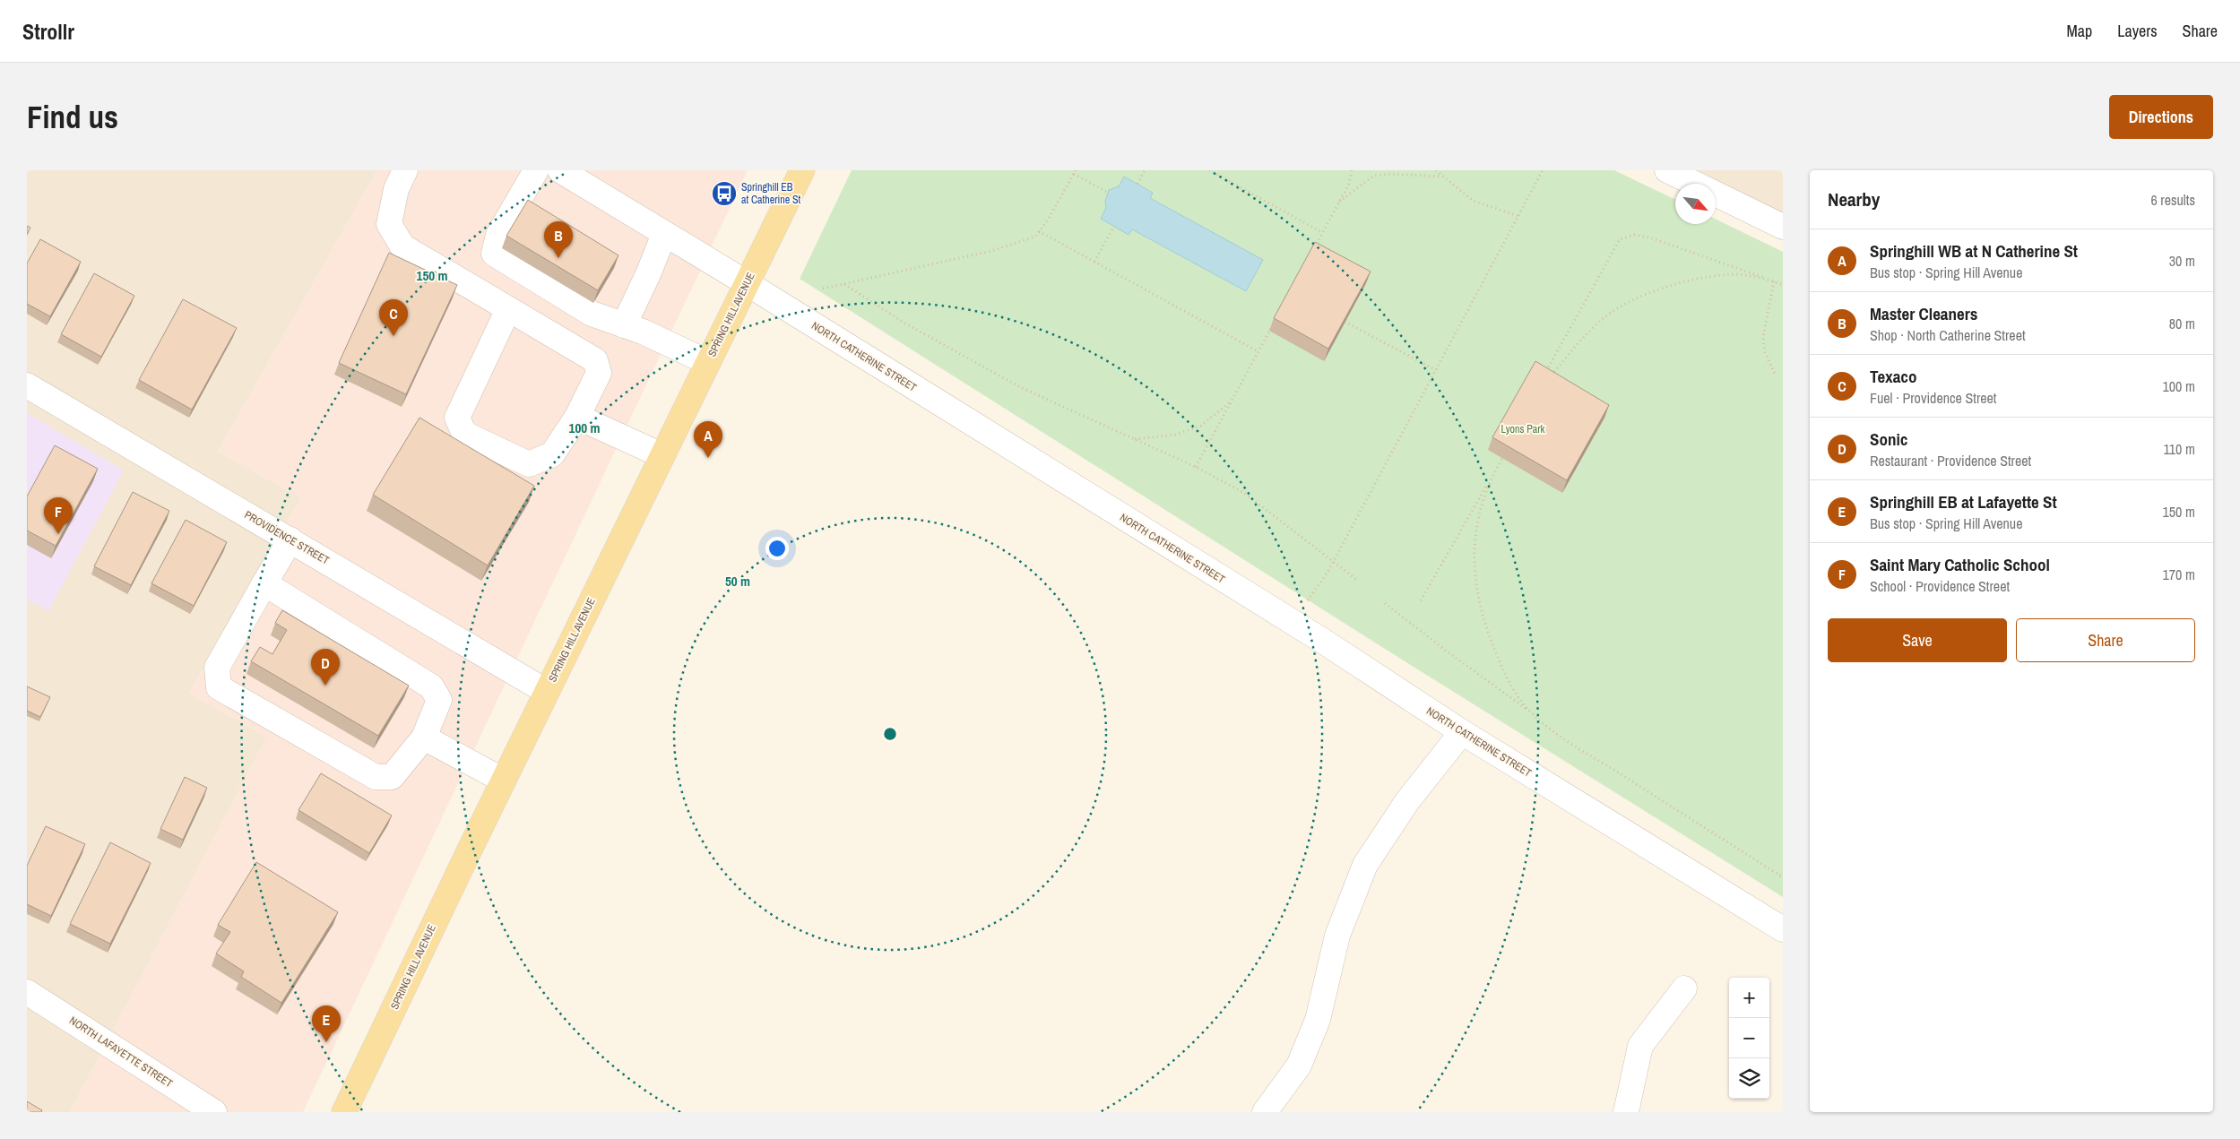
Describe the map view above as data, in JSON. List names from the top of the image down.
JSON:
{
  "streets": {
    "main road": ["SPRING HILL AVENUE"],
    "street": ["NORTH CATHERINE STREET", "PROVIDENCE STREET", "NORTH LAFAYETTE STREET"]
  },
  "crossings": [
    ["SPRING HILL AVENUE", "NORTH CATHERINE STREET"],
    ["SPRING HILL AVENUE", "PROVIDENCE STREET"]
  ],
  "parks": ["Lyons Park"],
  "places": {
    "bus stop": ["Springhill EB at Catherine St"]
  },
  "north": "bottom right",
  "page": {
    "header": "Strollr",
    "nav": ["Map", "Layers", "Share"],
    "buttons": [
      "Directions",
      ["Save", "Share"]
    ],
    "title": "Find us",
    "heading": ["Nearby", "6 results"],
    "pins": [
      "B",
      "C",
      "A",
      "F",
      "D",
      "E"
    ],
    "list": [
      {
        "mark": "A",
        "name": "Springhill WB at N Catherine St",
        "note": "Bus stop · Spring Hill Avenue",
        "value": "30 m"
      },
      {
        "mark": "B",
        "name": "Master Cleaners",
        "note": "Shop · North Catherine Street",
        "value": "80 m"
      },
      {
        "mark": "C",
        "name": "Texaco",
        "note": "Fuel · Providence Street",
        "value": "100 m"
      },
      {
        "mark": "D",
        "name": "Sonic",
        "note": "Restaurant · Providence Street",
        "value": "110 m"
      },
      {
        "mark": "E",
        "name": "Springhill EB at Lafayette St",
        "note": "Bus stop · Spring Hill Avenue",
        "value": "150 m"
      },
      {
        "mark": "F",
        "name": "Saint Mary Catholic School",
        "note": "School · Providence Street",
        "value": "170 m"
      }
    ],
    "map_buttons": ["+", "−"]
  },
  "rings": ["150 m", "100 m", "50 m"]
}
